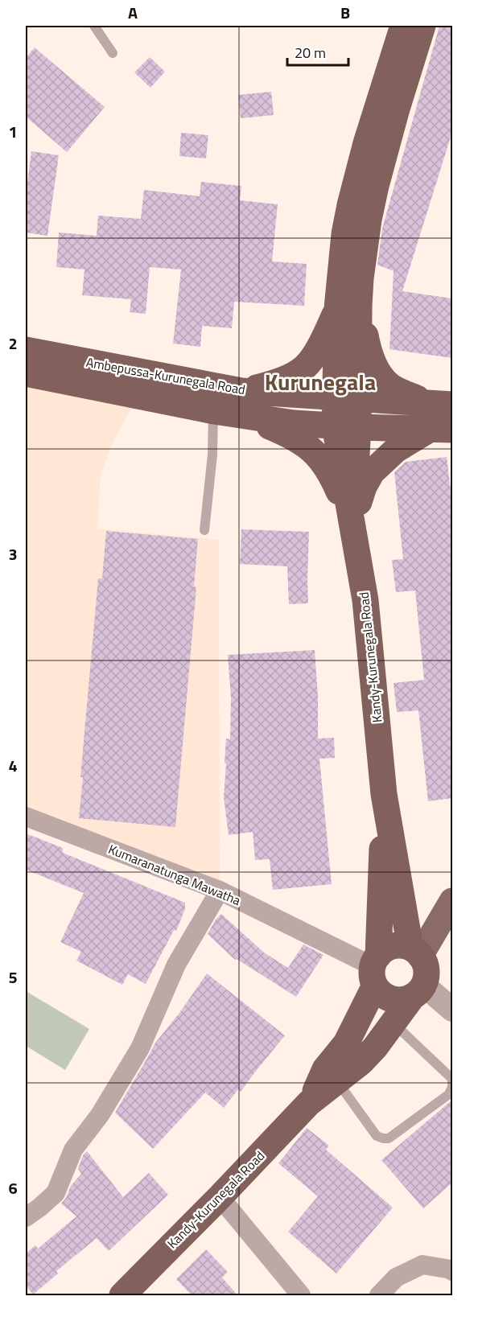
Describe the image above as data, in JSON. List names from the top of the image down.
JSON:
{
  "streets": {
    "highway": ["Ambepussa-Kurunegala Road", "Kandy-Kurunegala Road"],
    "street": ["Kumaranatunga Mawatha"]
  },
  "crossings": [
    ["Ambepussa-Kurunegala Road", "Kandy-Kurunegala Road"],
    ["Kandy-Kurunegala Road", "Kumaranatunga Mawatha"]
  ],
  "districts": ["Kurunegala"],
  "scale_bar": "20 m",
  "grid": {
    "columns": ["A", "B"],
    "rows": [
      "1",
      "2",
      "3",
      "4",
      "5",
      "6"
    ]
  }
}
